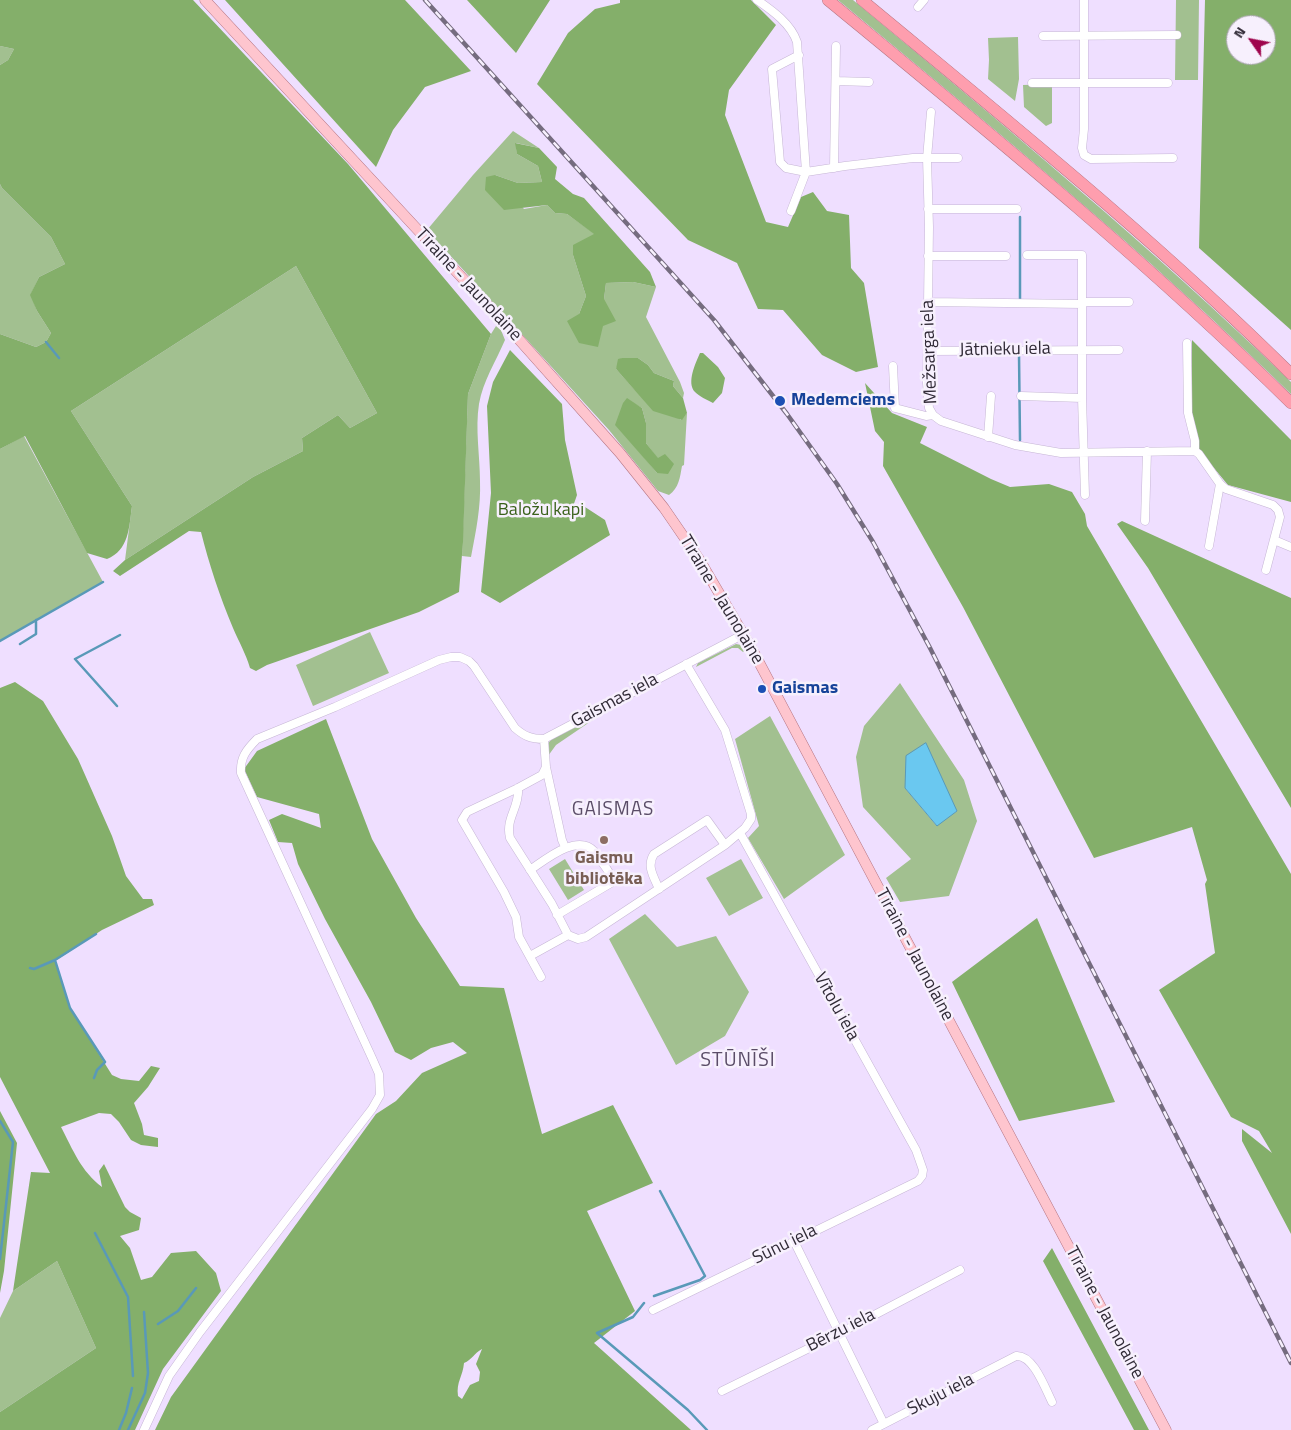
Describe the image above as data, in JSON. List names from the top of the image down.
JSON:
{
  "streets": {
    "main road": ["Tīraine - Jaunolaine"],
    "street": [
      "Jātnieku iela",
      "Mežsarga iela",
      "Gaismas iela",
      "Vītolu iela",
      "Sūnu iela",
      "Bērzu iela",
      "Skuju iela"
    ]
  },
  "crossings": [
    ["Tīraine - Jaunolaine", "Gaismas iela"],
    ["Jātnieku iela", "Mežsarga iela"],
    ["Vītolu iela", "Sūnu iela"]
  ],
  "districts": ["GAISMAS", "STŪNĪŠI"],
  "parks": ["Baložu kapi"],
  "places": ["Medemciems", "Gaismas", "Gaismu bibliotēka"],
  "north": "top left"
}
